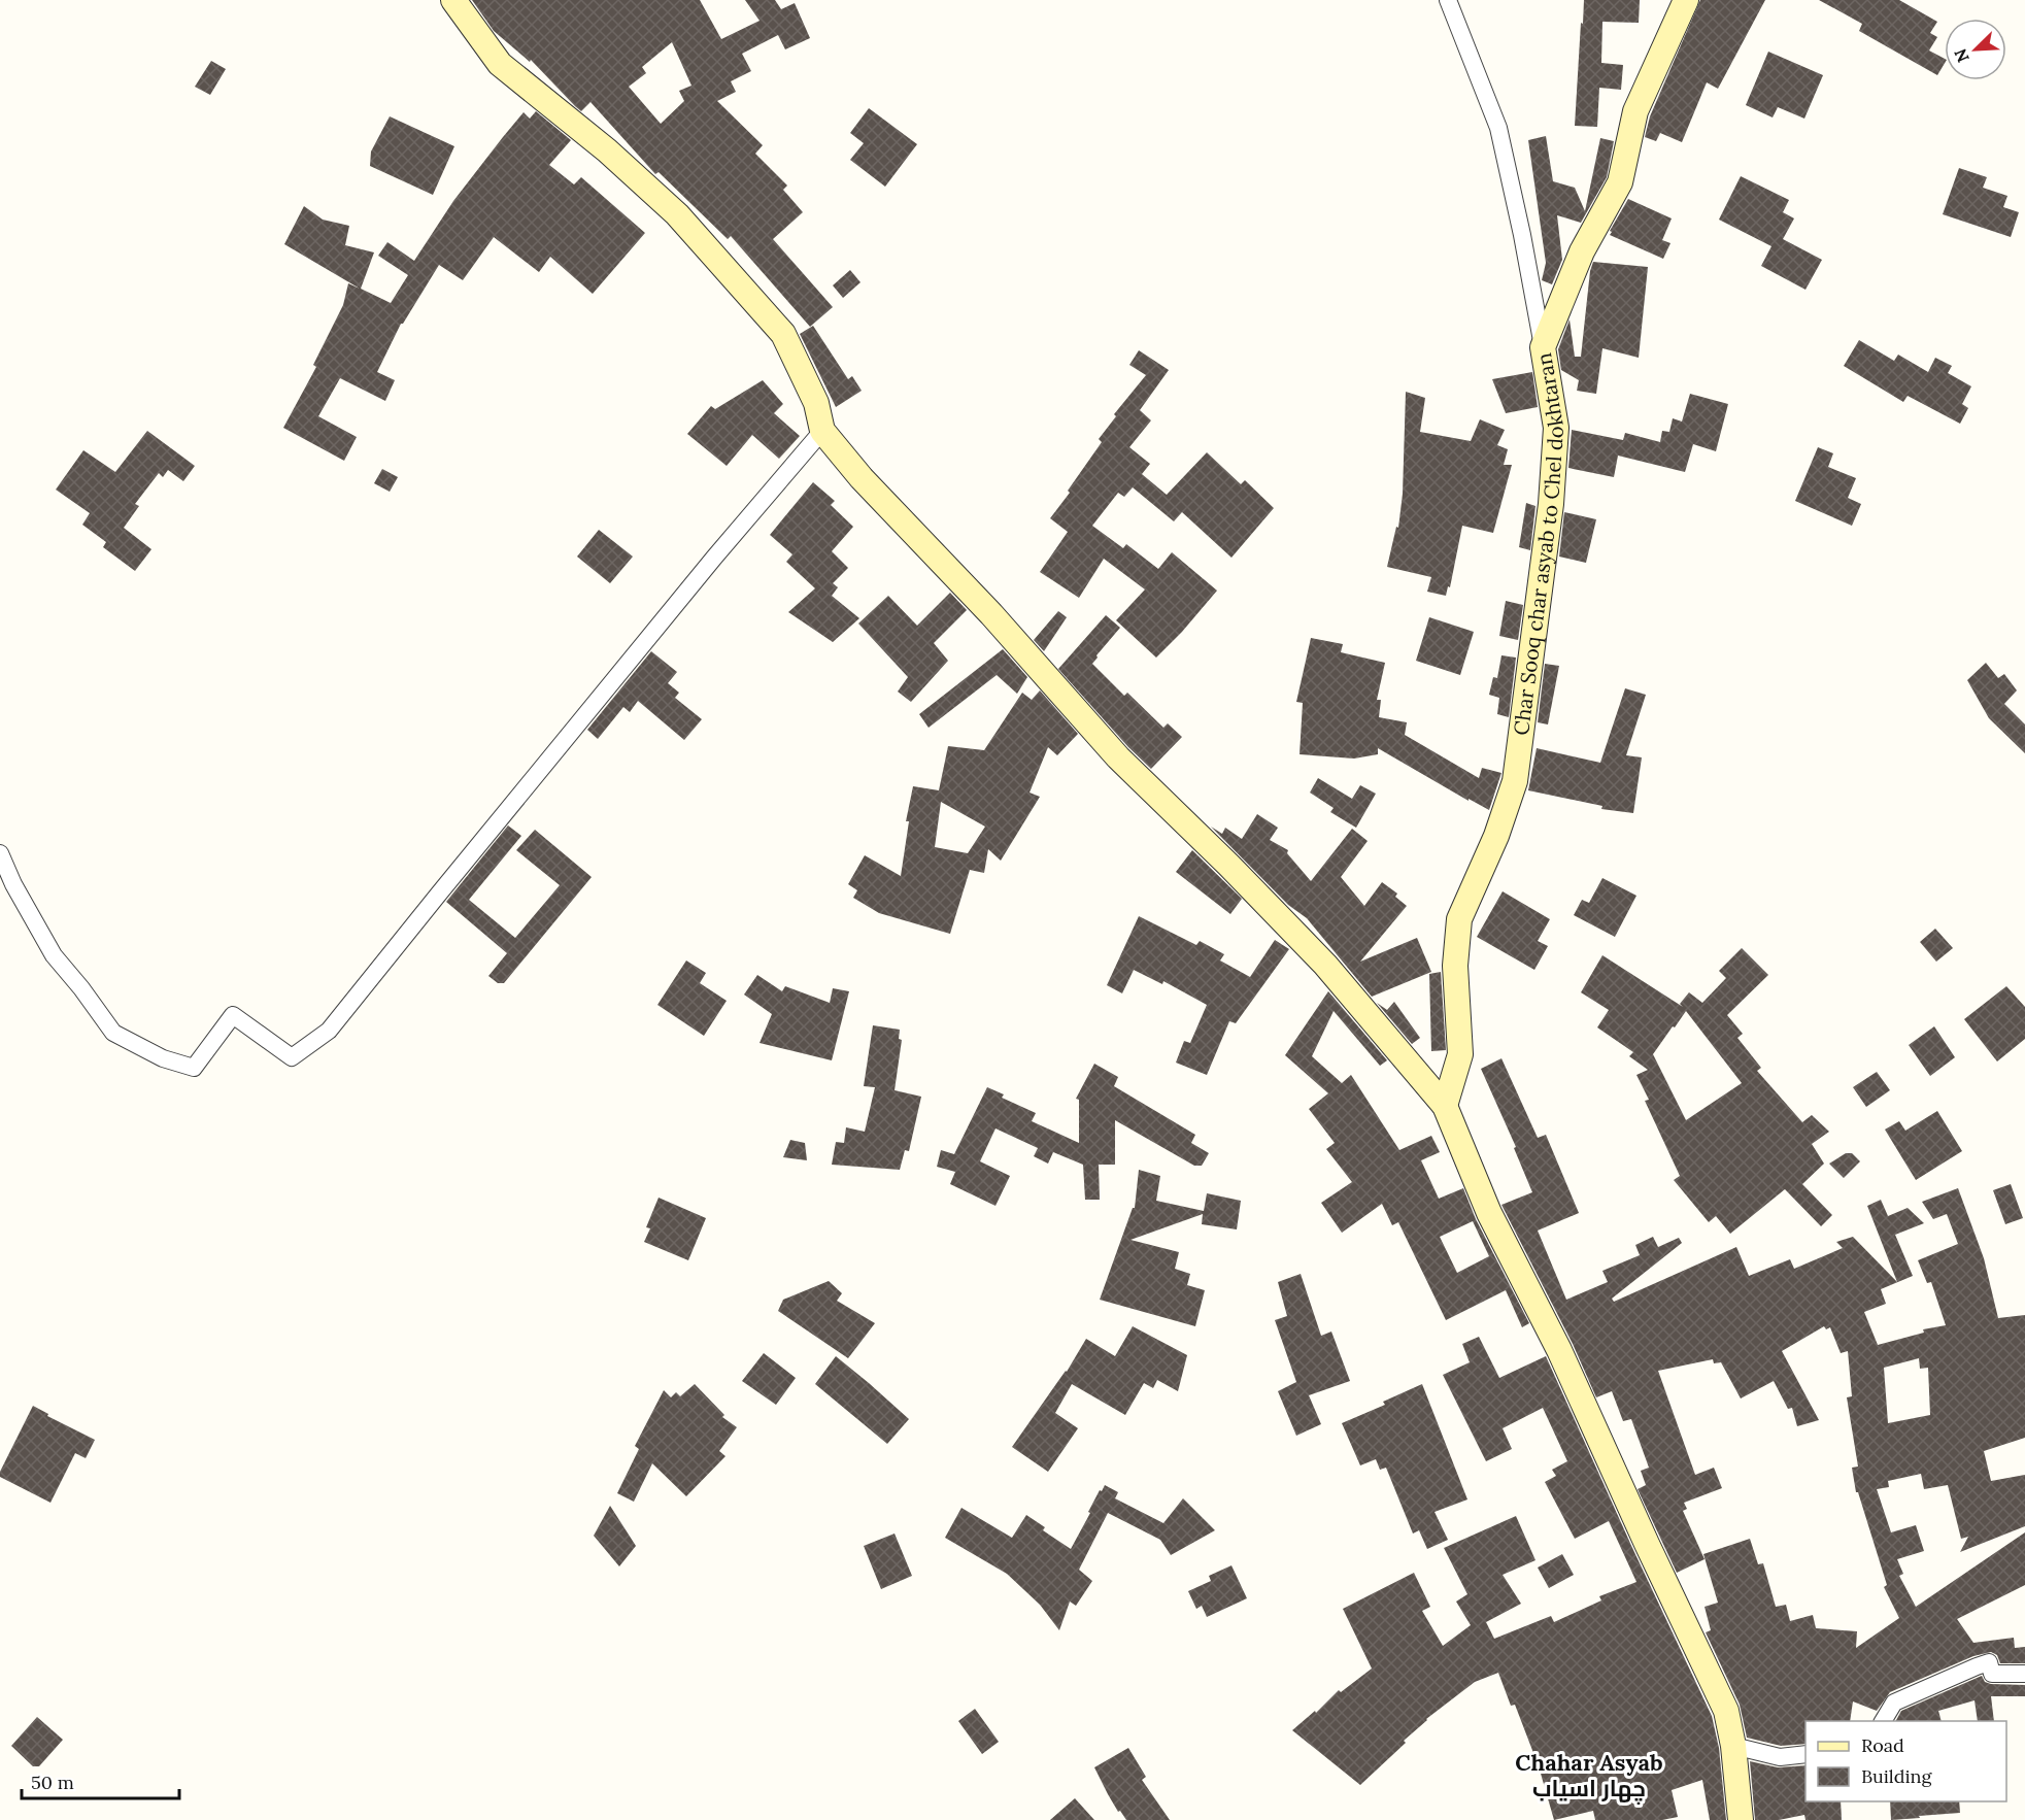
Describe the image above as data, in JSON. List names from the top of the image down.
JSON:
{
  "streets": {
    "street": ["Char Sooq char asyab to Chel dokhtaran"]
  },
  "districts": ["Chahar Asyab چهار اسیاب"],
  "legend": ["Road", "Building"],
  "scale_bar": "50 m",
  "north": "bottom left"
}
